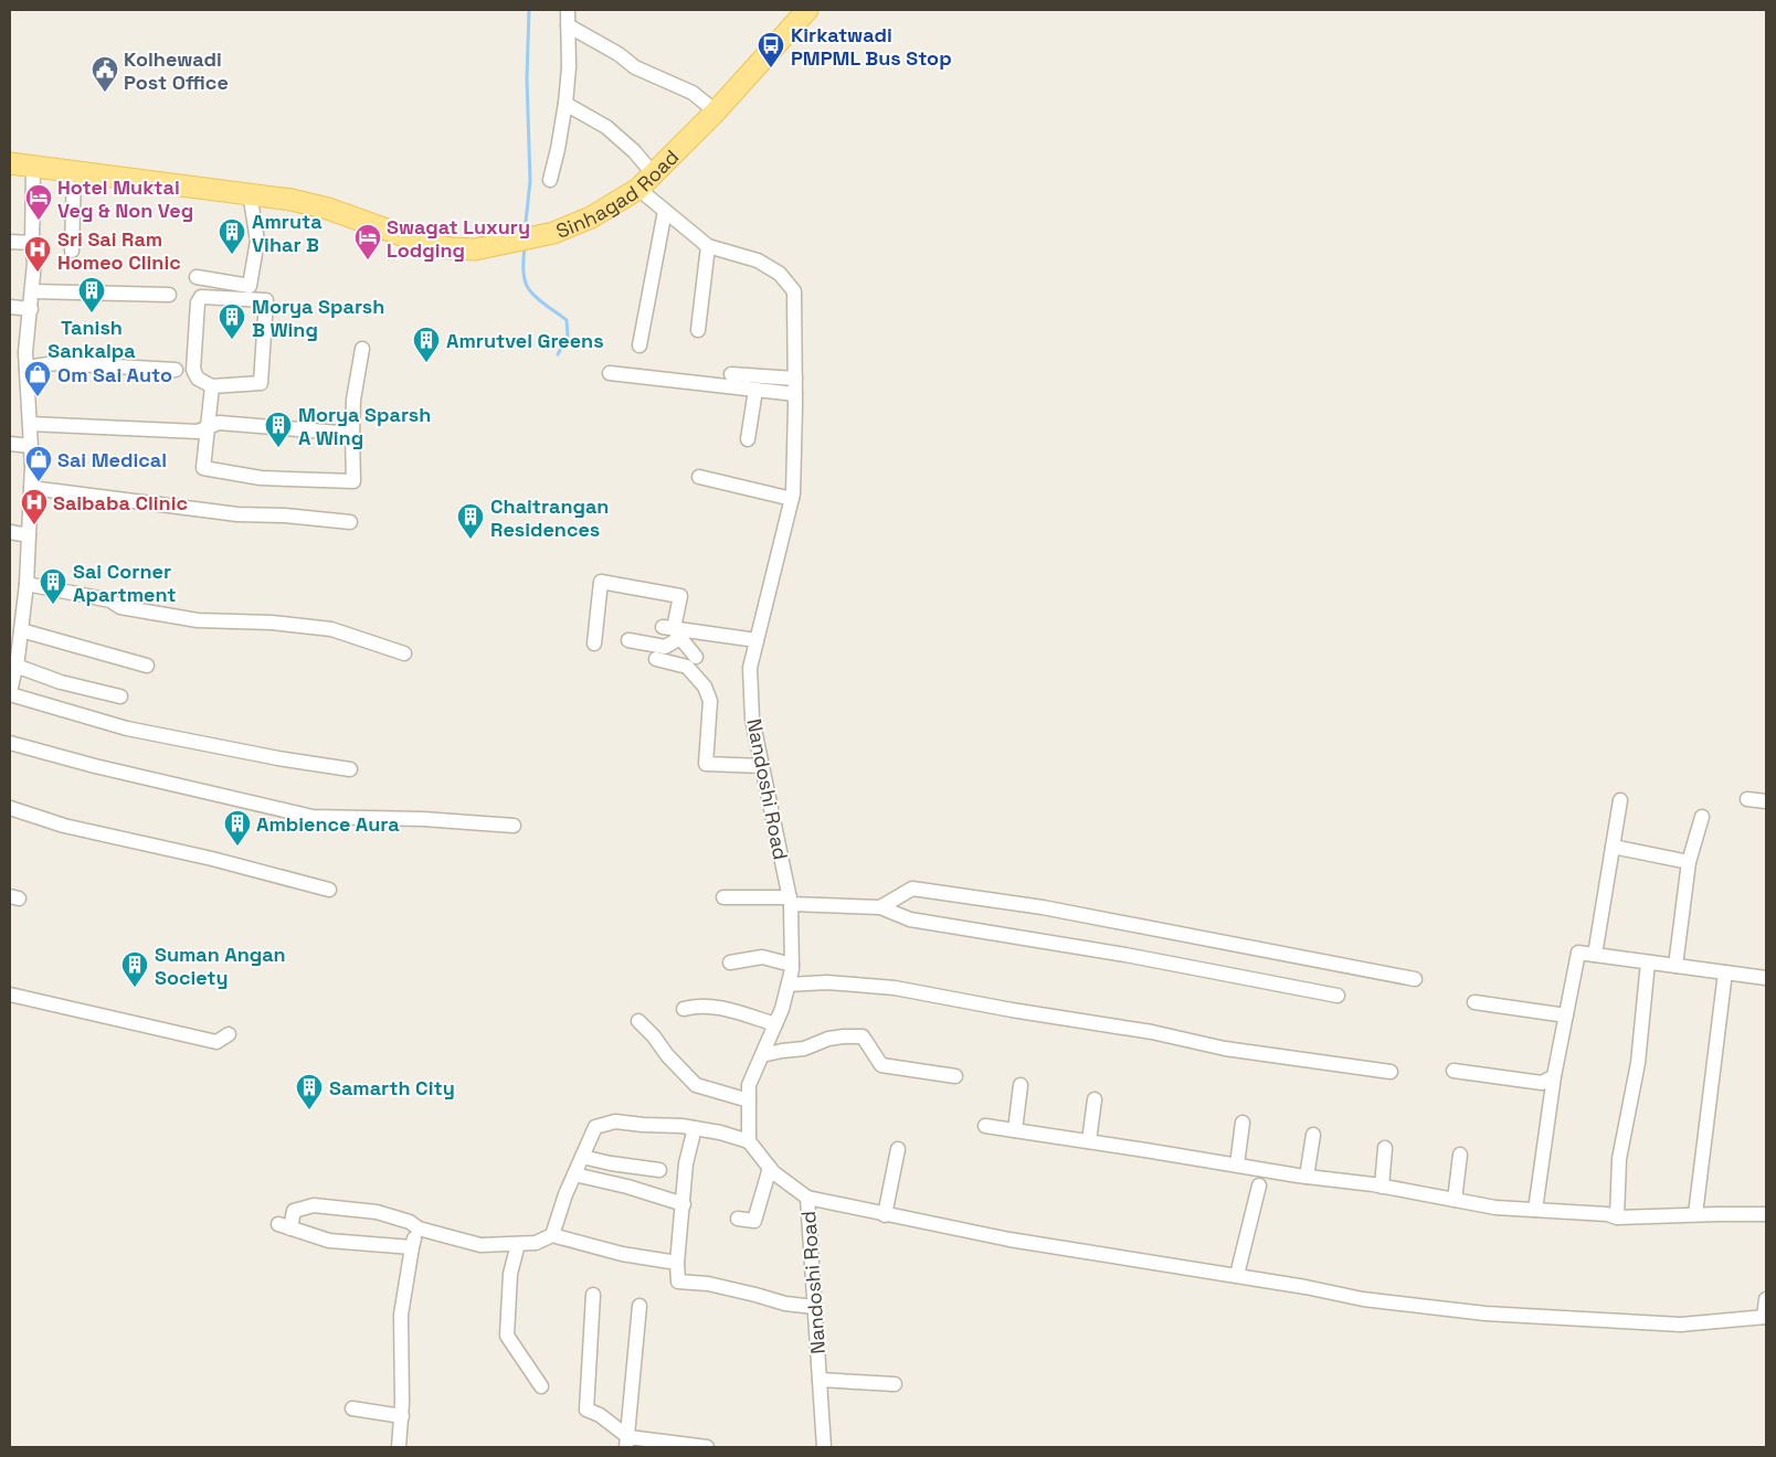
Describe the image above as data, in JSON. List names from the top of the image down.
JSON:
{
  "streets": {
    "main road": ["Sinhagad Road"],
    "street": ["Nandoshi Road"]
  },
  "crossings": [
    ["Sinhagad Road", "Nandoshi Road"]
  ],
  "places": {
    "bus stop": ["Kirkatwadi PMPML Bus Stop"],
    "public building": ["Kolhewadi Post Office"],
    "hotel": ["Hotel Muktai Veg & Non Veg", "Swagat Luxury Lodging"],
    "building": [
      "Amruta Vihar B",
      "Tanish Sankalpa",
      "Morya Sparsh B Wing",
      "Amrutvel Greens",
      "Morya Sparsh A Wing",
      "Chaitrangan Residences",
      "Sai Corner Apartment",
      "Ambience Aura",
      "Suman Angan Society",
      "Samarth City"
    ],
    "hospital": ["Sri Sai Ram Homeo Clinic", "Saibaba Clinic"],
    "shop": ["Om Sai Auto", "Sai Medical"]
  }
}
